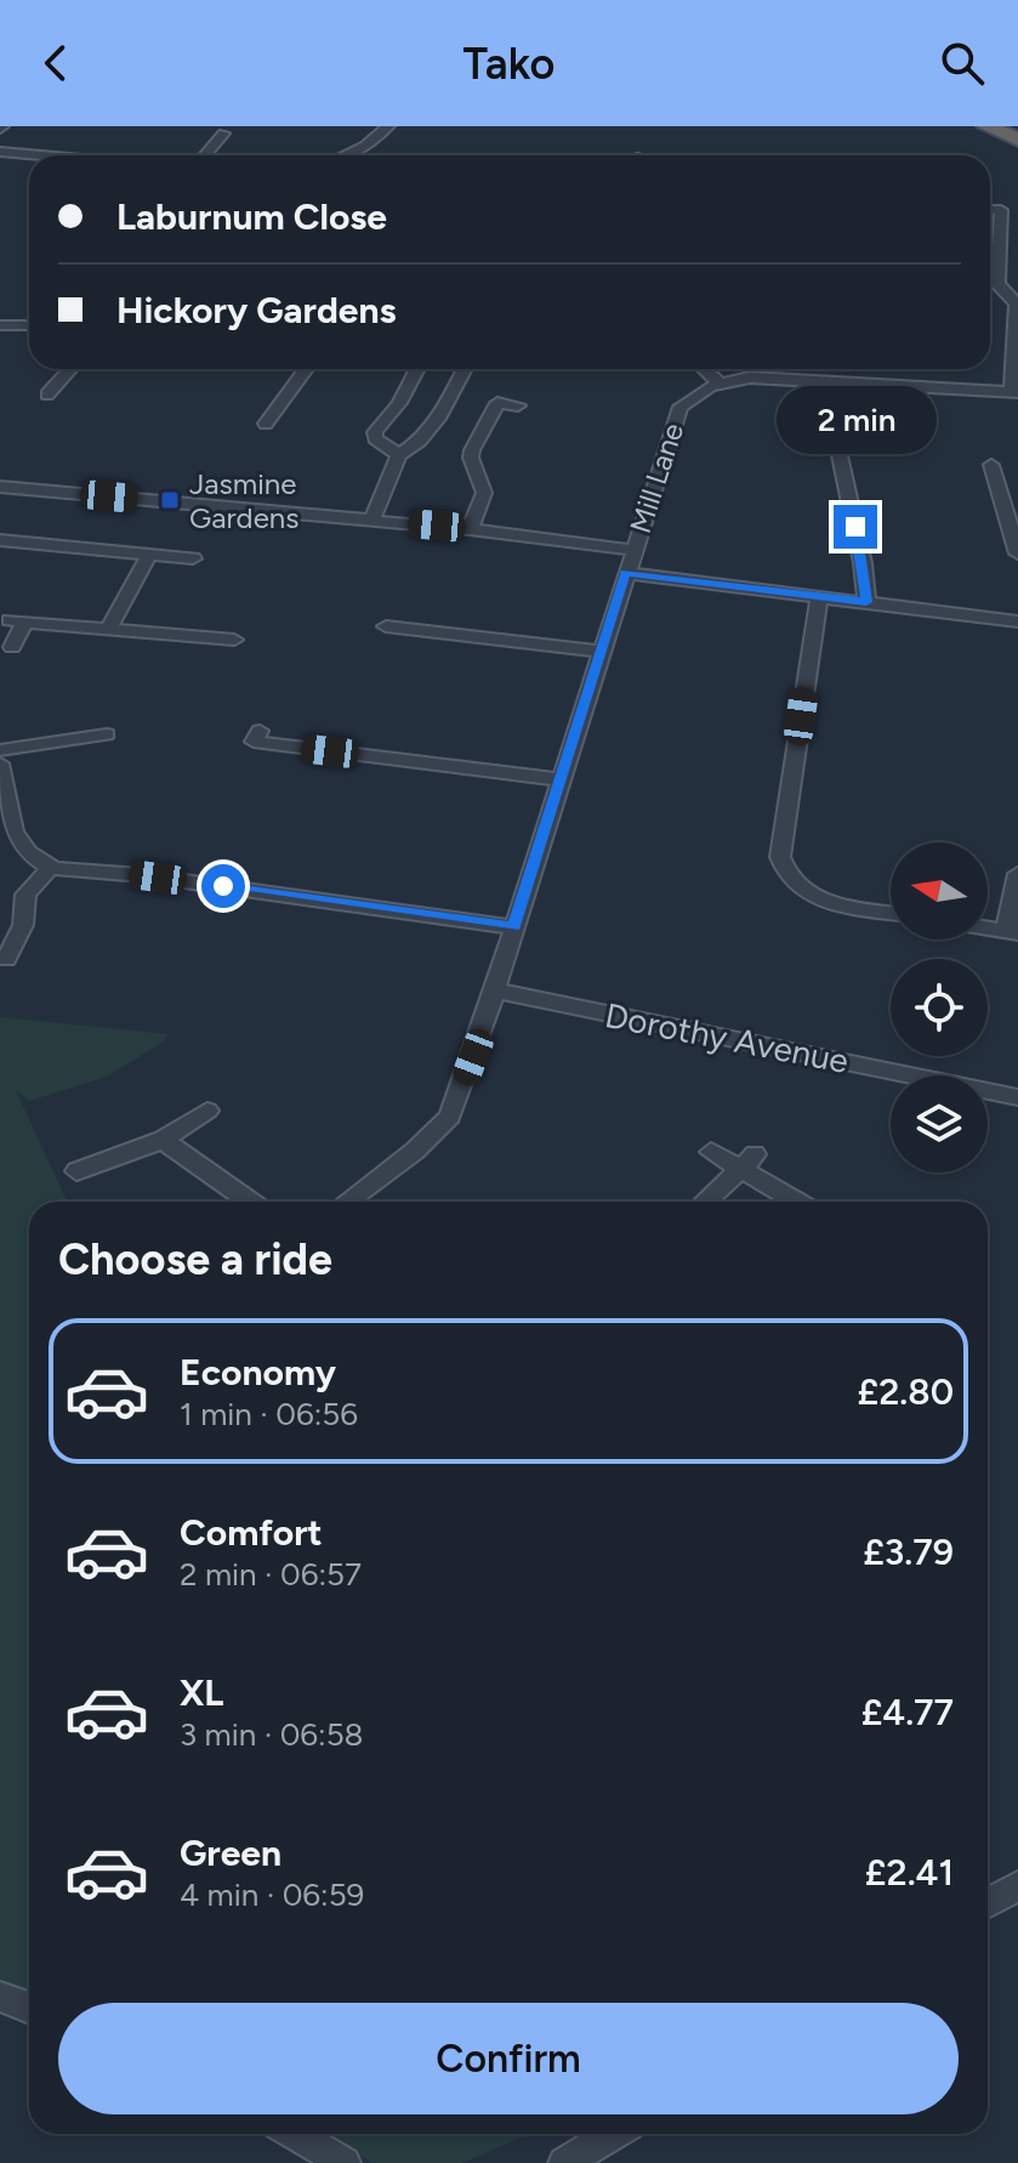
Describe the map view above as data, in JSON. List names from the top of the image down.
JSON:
{
  "streets": {
    "street": ["Mill Lane", "Dorothy Avenue"]
  },
  "places": {
    "transit": ["Jasmine Gardens"]
  },
  "north": "left",
  "page": {
    "header": "Tako",
    "banner": ["Laburnum Close", "Hickory Gardens"],
    "bubble": "2 min",
    "heading": "Choose a ride",
    "list": [
      {
        "name": "Economy",
        "note": "1 min · 06:56",
        "value": "£2.80"
      },
      {
        "name": "Comfort",
        "note": "2 min · 06:57",
        "value": "£3.79"
      },
      {
        "name": "XL",
        "note": "3 min · 06:58",
        "value": "£4.77"
      },
      {
        "name": "Green",
        "note": "4 min · 06:59",
        "value": "£2.41"
      }
    ],
    "buttons": "Confirm"
  }
}
